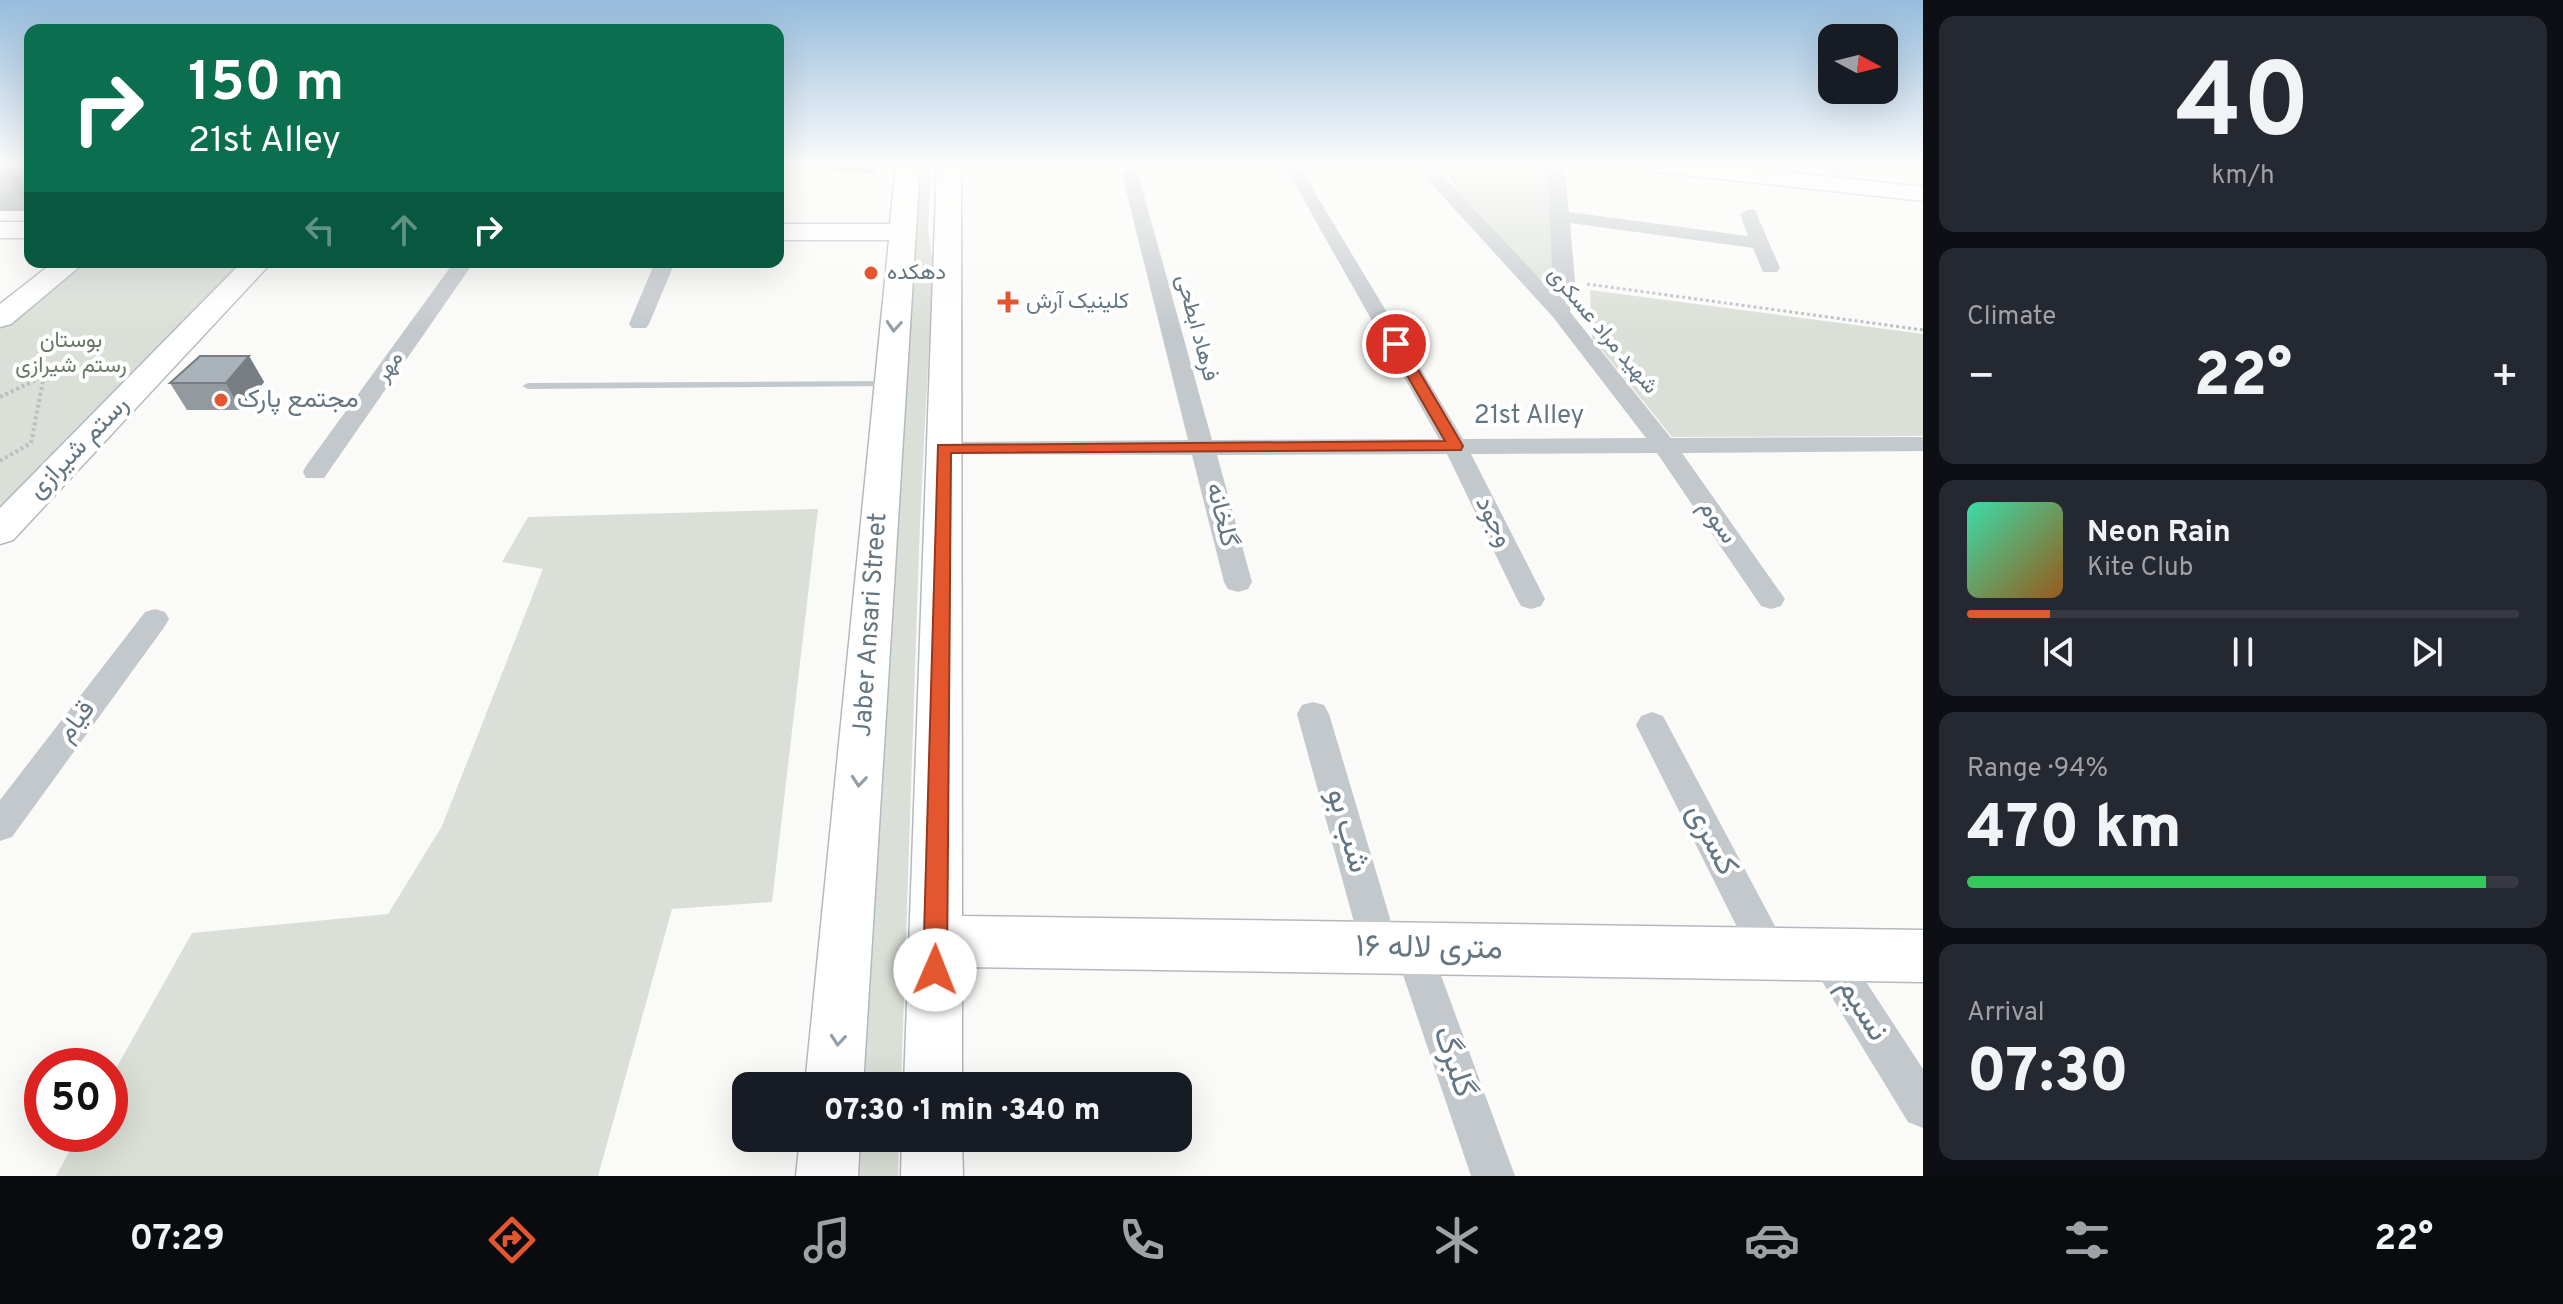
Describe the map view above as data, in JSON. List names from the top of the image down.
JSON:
{
  "streets": {
    "main road": ["رستم شیرازی", "Jaber Ansari Street", "۱۶ متری لاله"],
    "street": [
      "فرهاد ابطحی",
      "شهید مراد عسکری",
      "مهر",
      "21st Alley",
      "گلخانه",
      "وجود",
      "سوم",
      "قیام",
      "شب بو",
      "کسری",
      "نسیم",
      "گلبرگ"
    ]
  },
  "crossings": [
    ["فرهاد ابطحی", "21st Alley"],
    ["فرهاد ابطحی", "گلخانه"],
    ["شهید مراد عسکری", "21st Alley"],
    ["شهید مراد عسکری", "سوم"],
    ["21st Alley", "گلخانه"],
    ["21st Alley", "وجود"],
    ["21st Alley", "سوم"],
    ["شب بو", "۱۶ متری لاله"],
    ["شب بو", "گلبرگ"],
    ["کسری", "۱۶ متری لاله"],
    ["۱۶ متری لاله", "نسیم"],
    ["۱۶ متری لاله", "گلبرگ"]
  ],
  "parks": ["بوستان رستم شیرازی"],
  "places": {
    "other": ["دهکده", "مجتمع پارک"],
    "health": ["کلینیک آرش"]
  },
  "north": "right",
  "page": {
    "tile": [
      ["40", "km/h"],
      "Climate",
      ["Range · 94%", "470 km"],
      ["Arrival", "07:30"]
    ],
    "turn": ["150 m", "21st Alley"],
    "heat": ["−", "22°", "+"],
    "song": ["Neon Rain", "Kite Club"],
    "limit": "50",
    "trip": "07:30 · 1 min · 340 m",
    "tabs": ["07:29", "22°"]
  }
}
